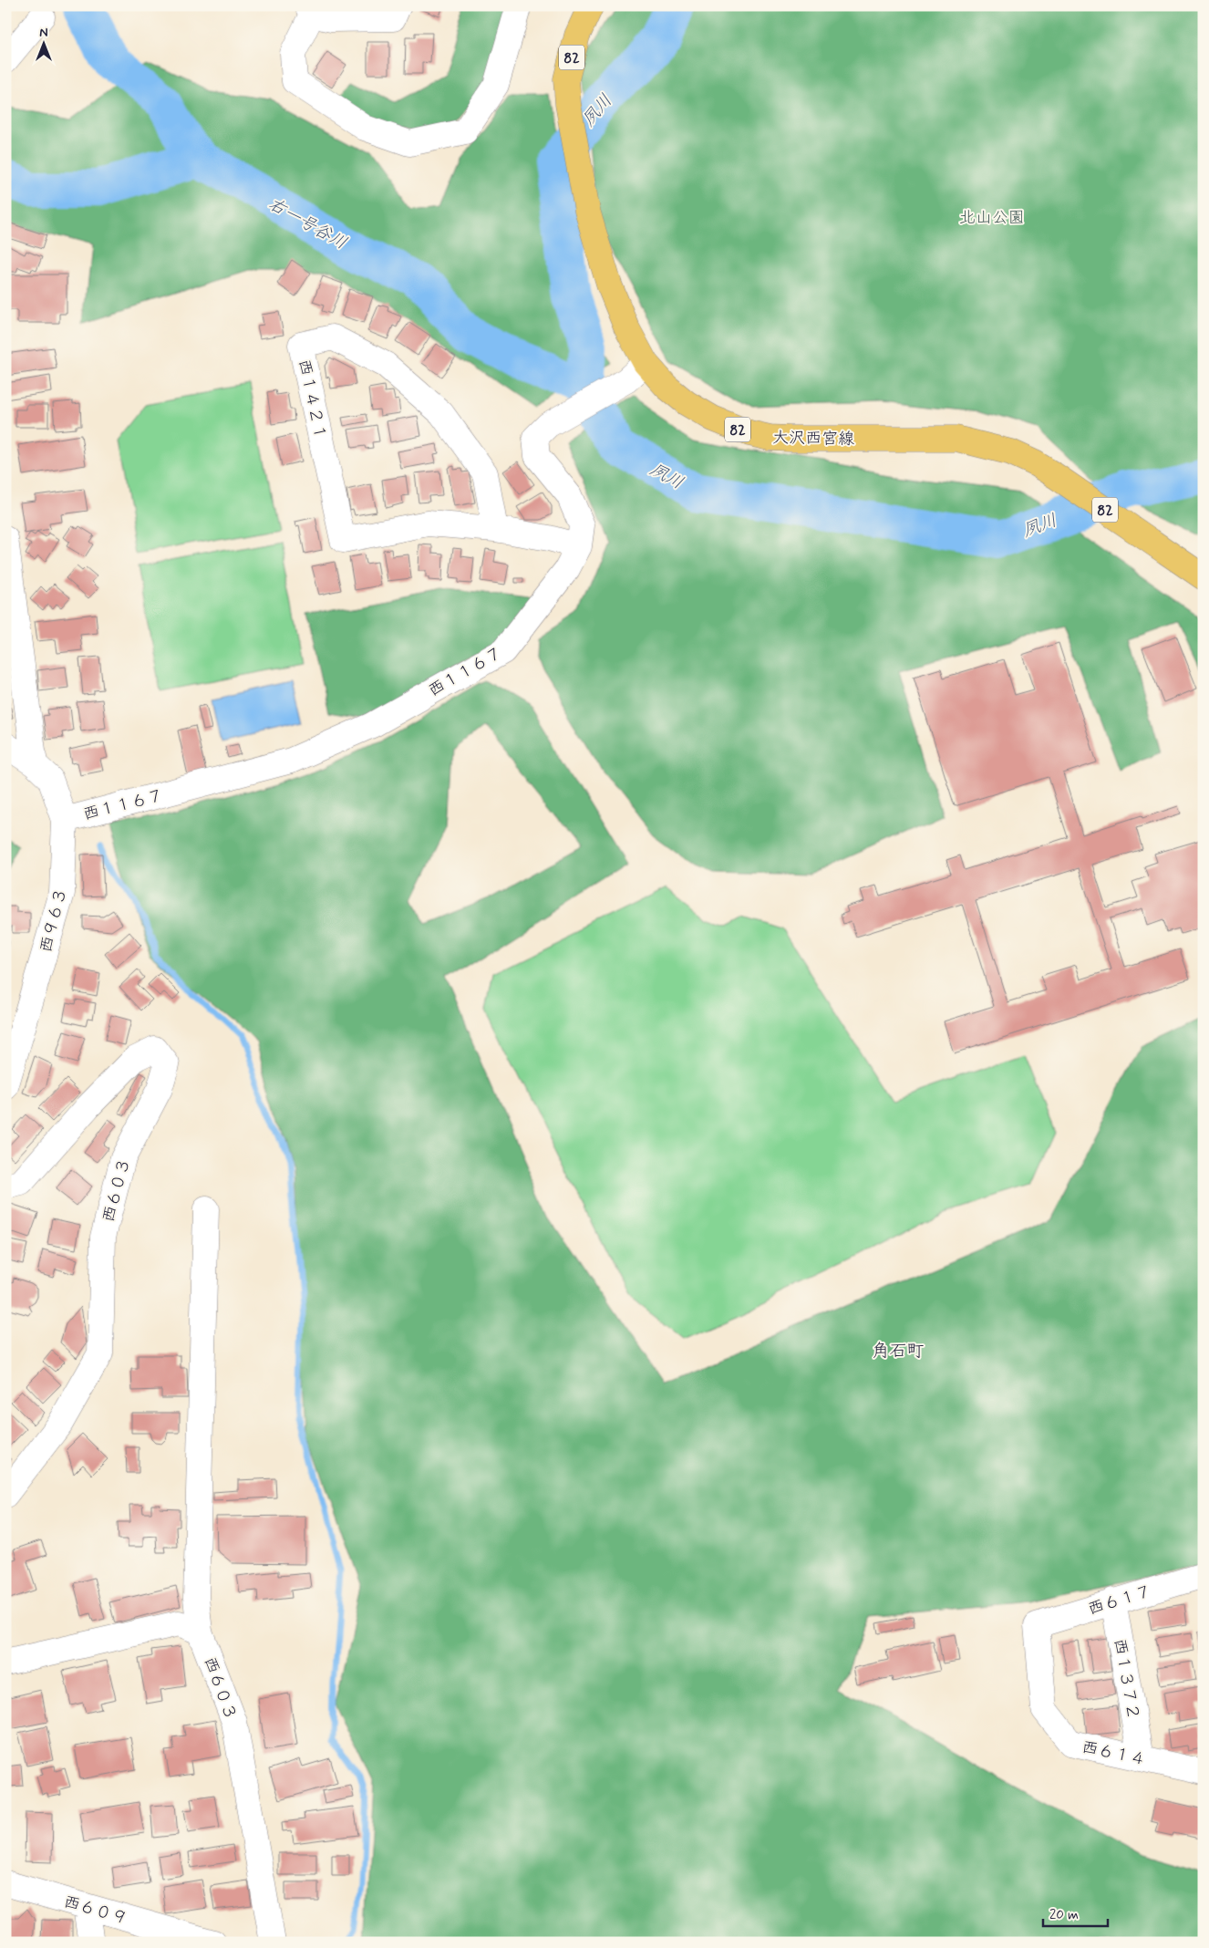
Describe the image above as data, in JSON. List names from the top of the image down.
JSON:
{
  "streets": {
    "main road": ["82", "大沢西宮線"],
    "street": [
      "西１４２１",
      "西１１６７",
      "西９６３",
      "西６０３",
      "西６１７",
      "西１３７２",
      "西６１４",
      "西６０９"
    ]
  },
  "crossings": [
    ["西１４２１", "西１１６７"],
    ["大沢西宮線", "西１１６７"],
    ["西１１６７", "西９６３"],
    ["西６１７", "西１３７２"],
    ["西６１７", "西６１４"],
    ["西１３７２", "西６１４"]
  ],
  "districts": ["角石町"],
  "water": ["夙川", "右一号谷川"],
  "parks": ["北山公園"],
  "scale_bar": "20 m",
  "north": "top"
}
